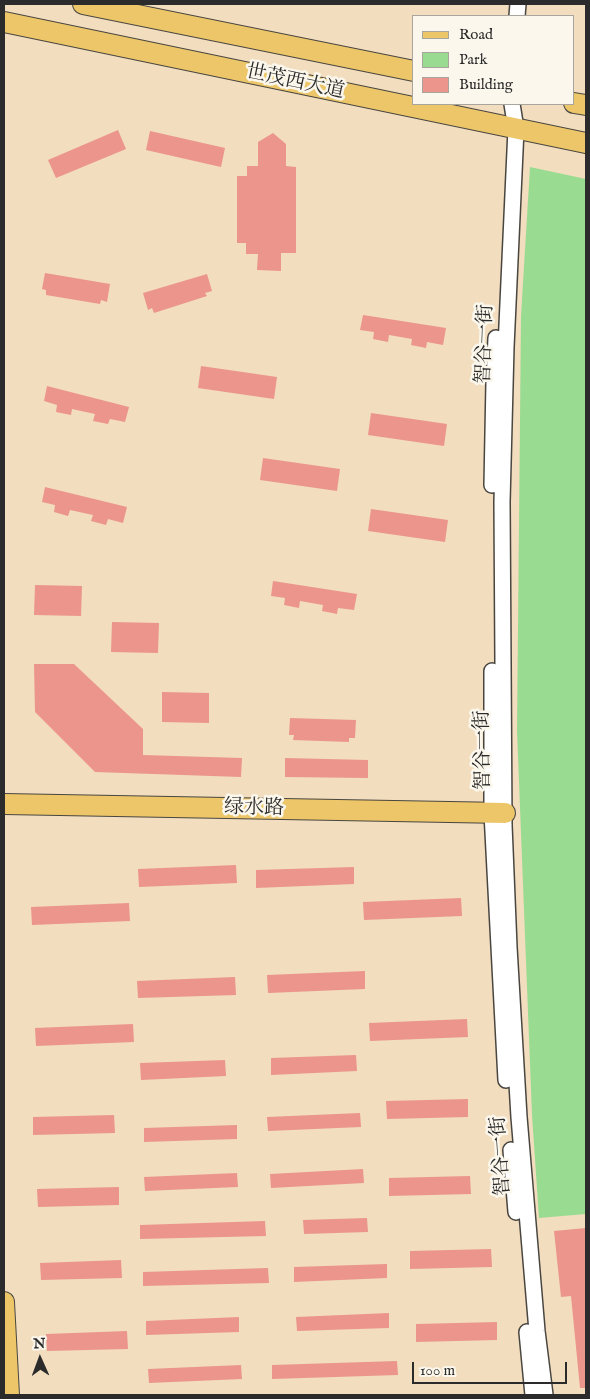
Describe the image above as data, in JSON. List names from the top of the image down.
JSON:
{
  "streets": {
    "main road": ["世茂西大道", "绿水路"],
    "street": ["智谷一街"]
  },
  "crossings": [
    ["世茂西大道", "智谷一街"],
    ["智谷一街", "绿水路"]
  ],
  "legend": ["Road", "Park", "Building"],
  "scale_bar": "100 m",
  "north": "top"
}
